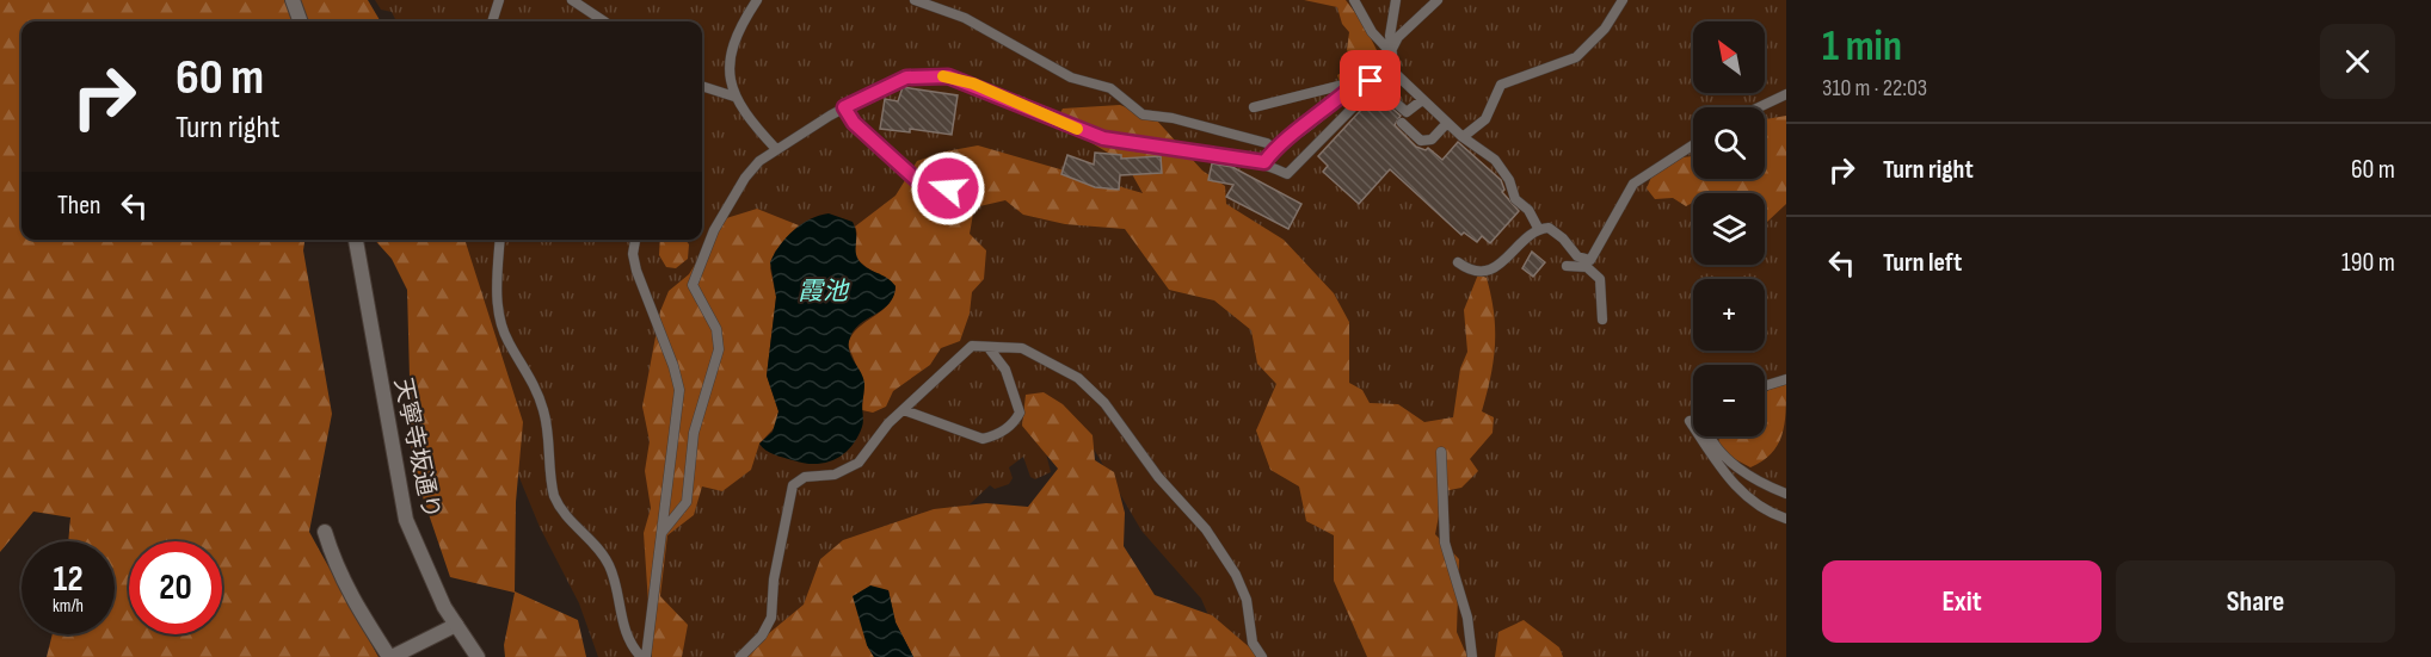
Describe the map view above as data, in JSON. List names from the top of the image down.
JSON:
{
  "streets": {
    "street": ["天寧寺坂通り"]
  },
  "water": ["霞池"],
  "north": "top left",
  "page": {
    "heading": ["1 min", "310 m · 22:03"],
    "map_buttons": ["+", "−"],
    "turn": ["60 m", "Turn right"],
    "list": [
      {
        "name": "Turn right",
        "value": "60 m"
      },
      {
        "name": "Turn left",
        "value": "190 m"
      }
    ],
    "then": "Then",
    "speed": "12 km/h",
    "limit": "20",
    "buttons": ["Exit", "Share"]
  }
}
